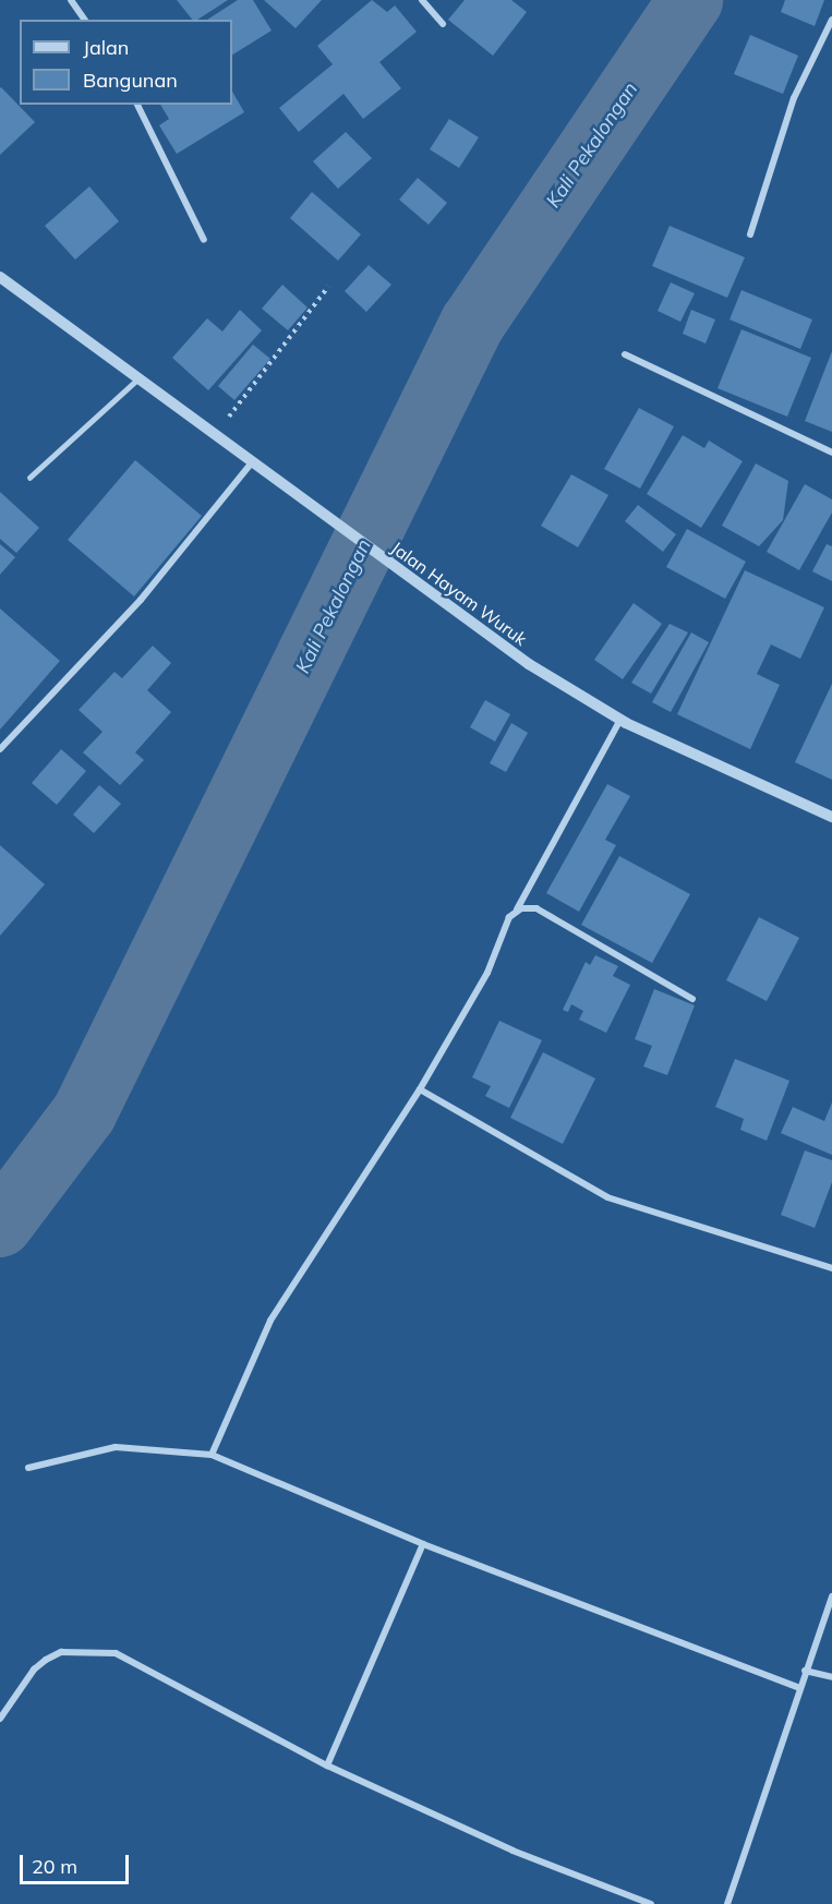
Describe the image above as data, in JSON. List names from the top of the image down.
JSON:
{
  "streets": {
    "street": ["Jalan Hayam Wuruk"]
  },
  "water": ["Kali Pekalongan"],
  "legend": ["Jalan", "Bangunan"],
  "scale_bar": "20 m"
}
